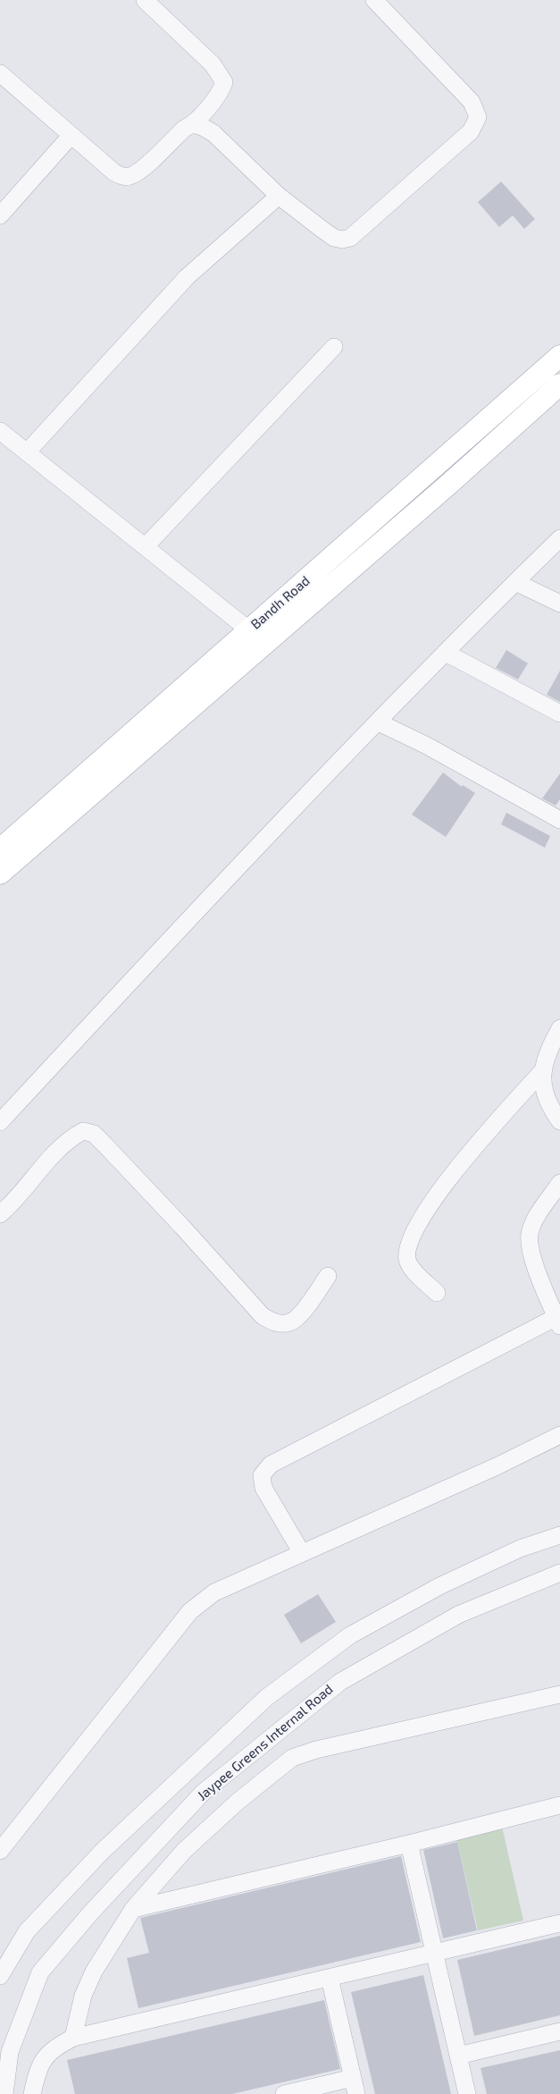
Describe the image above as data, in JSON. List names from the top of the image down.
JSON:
{
  "streets": {
    "main road": ["Bandh Road"],
    "street": ["Jaypee Greens Internal Road"]
  }
}
